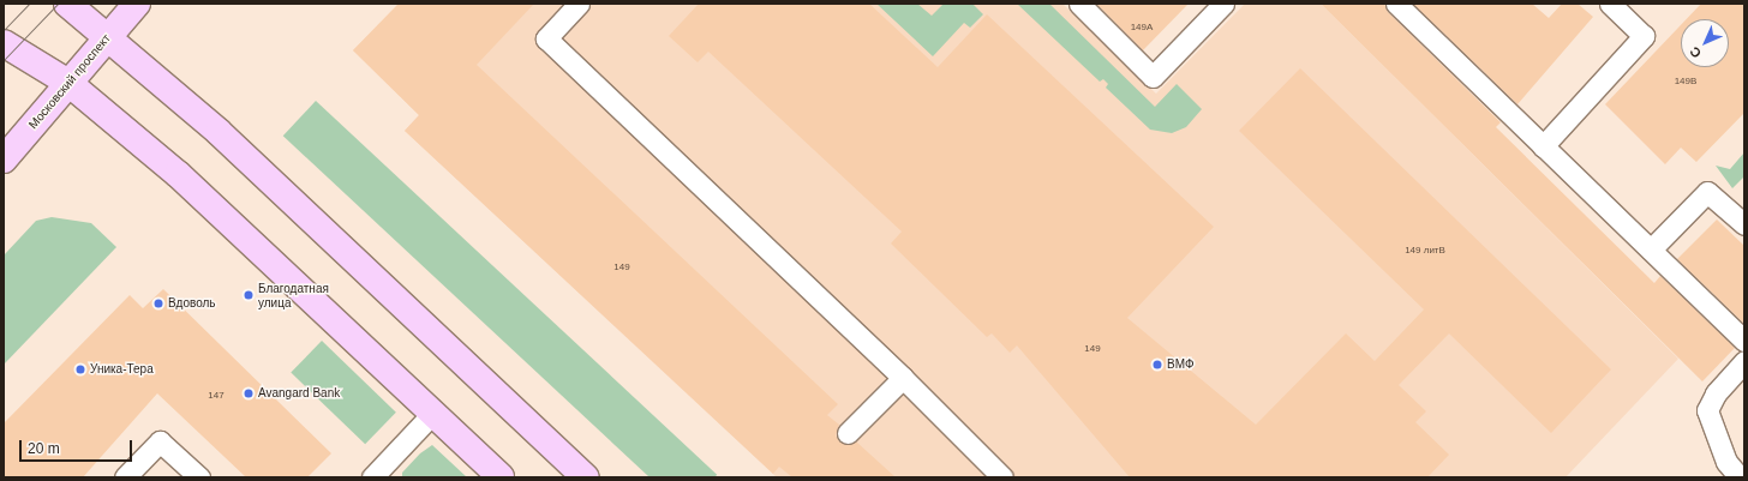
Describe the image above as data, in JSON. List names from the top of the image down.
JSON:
{
  "streets": {
    "main road": ["Московский проспект"]
  },
  "places": [
    "Благодатная улица",
    "Вдоволь",
    "ВМФ",
    "Уника-Тера",
    "Avangard Bank"
  ],
  "house_numbers": [
    "149А",
    "149В",
    "149 литВ",
    "149",
    "149",
    "147"
  ],
  "scale_bar": "20 m",
  "north": "bottom left"
}
